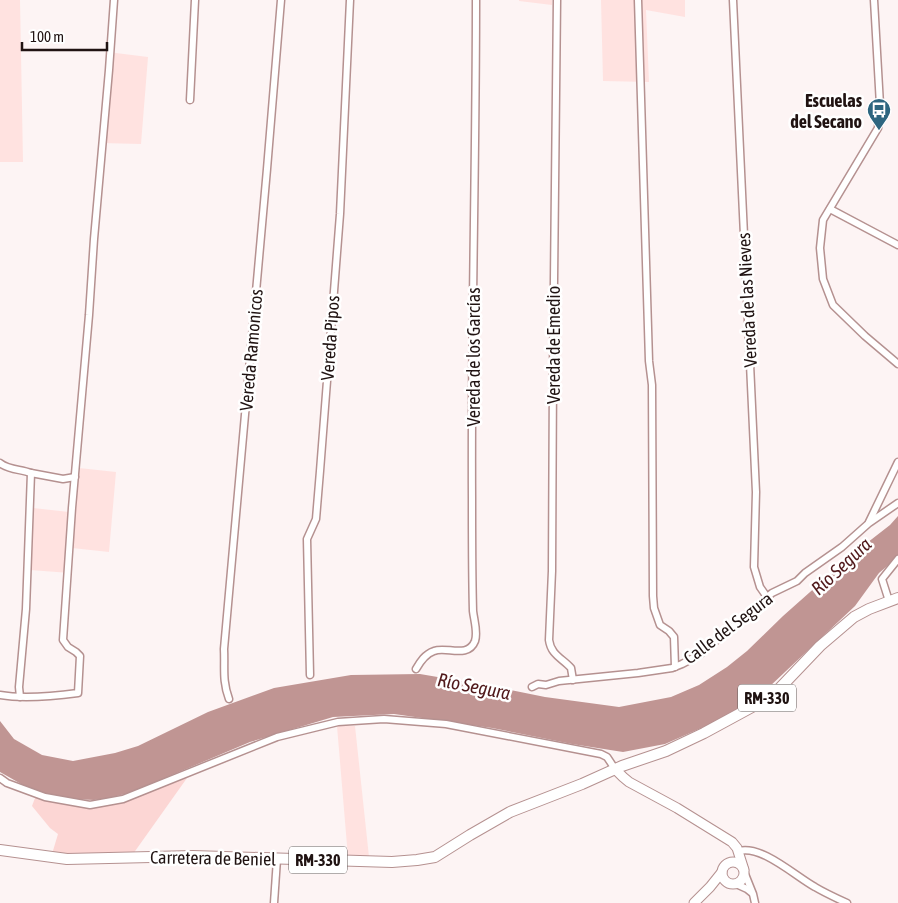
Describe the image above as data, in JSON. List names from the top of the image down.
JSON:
{
  "streets": {
    "main road": ["RM-330", "Carretera de Beniel"],
    "street": [
      "Vereda de las Nieves",
      "Vereda Pipos",
      "Vereda de Emedio",
      "Vereda Ramonicos",
      "Vereda de los Garcías",
      "Calle del Segura"
    ]
  },
  "crossings": [
    ["Vereda de las Nieves", "Calle del Segura"],
    ["Vereda de Emedio", "Calle del Segura"],
    ["RM-330", "Carretera de Beniel"]
  ],
  "water": ["Río Segura"],
  "places": {
    "bus stop": ["Escuelas del Secano"]
  },
  "scale_bar": "100 m"
}
